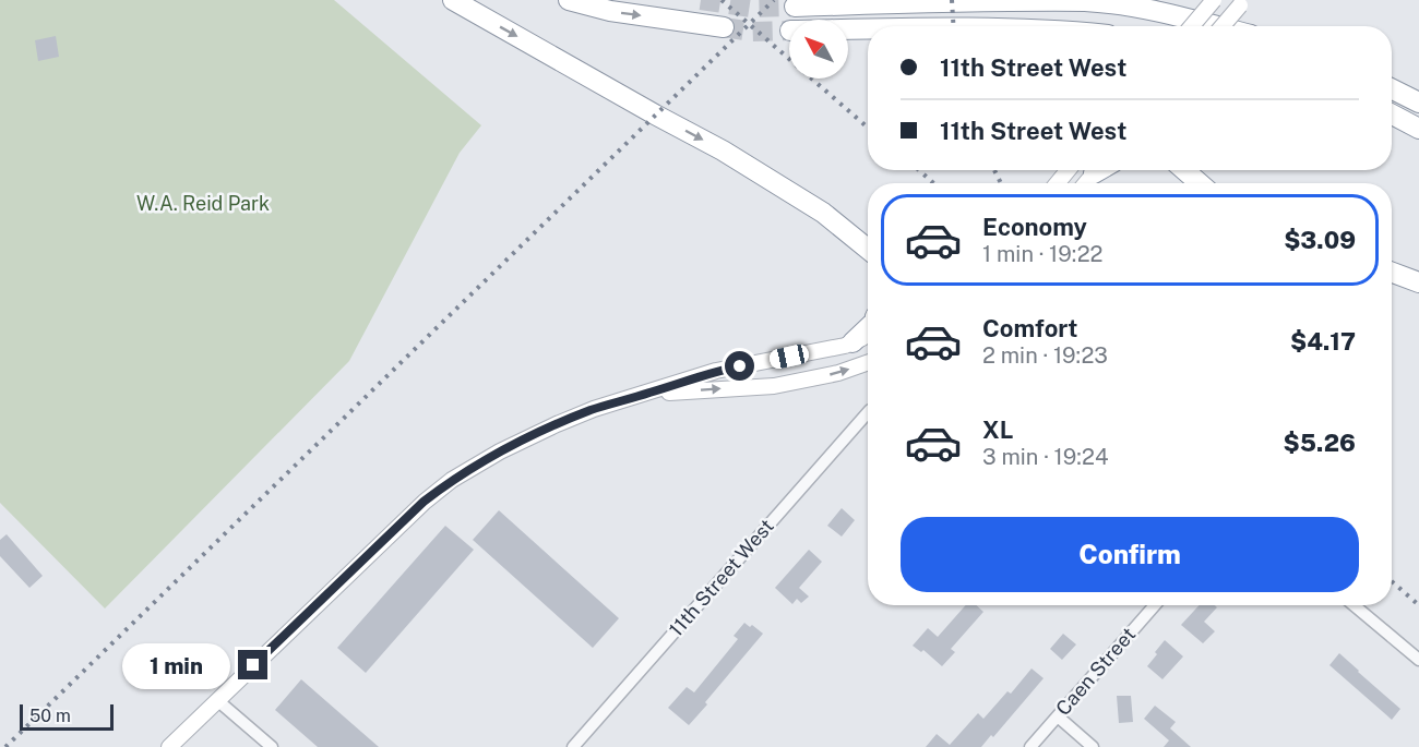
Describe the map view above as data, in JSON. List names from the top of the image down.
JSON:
{
  "streets": {
    "street": ["11th Street West", "Caen Street"]
  },
  "parks": ["W.A. Reid Park"],
  "scale_bar": "50 m",
  "north": "top left",
  "page": {
    "banner": ["11th Street West", "11th Street West"],
    "list": [
      {
        "name": "Economy",
        "note": "1 min · 19:22",
        "value": "$3.09"
      },
      {
        "name": "Comfort",
        "note": "2 min · 19:23",
        "value": "$4.17"
      },
      {
        "name": "XL",
        "note": "3 min · 19:24",
        "value": "$5.26"
      }
    ],
    "buttons": "Confirm",
    "bubble": "1 min",
    "scale": "50 m"
  }
}
